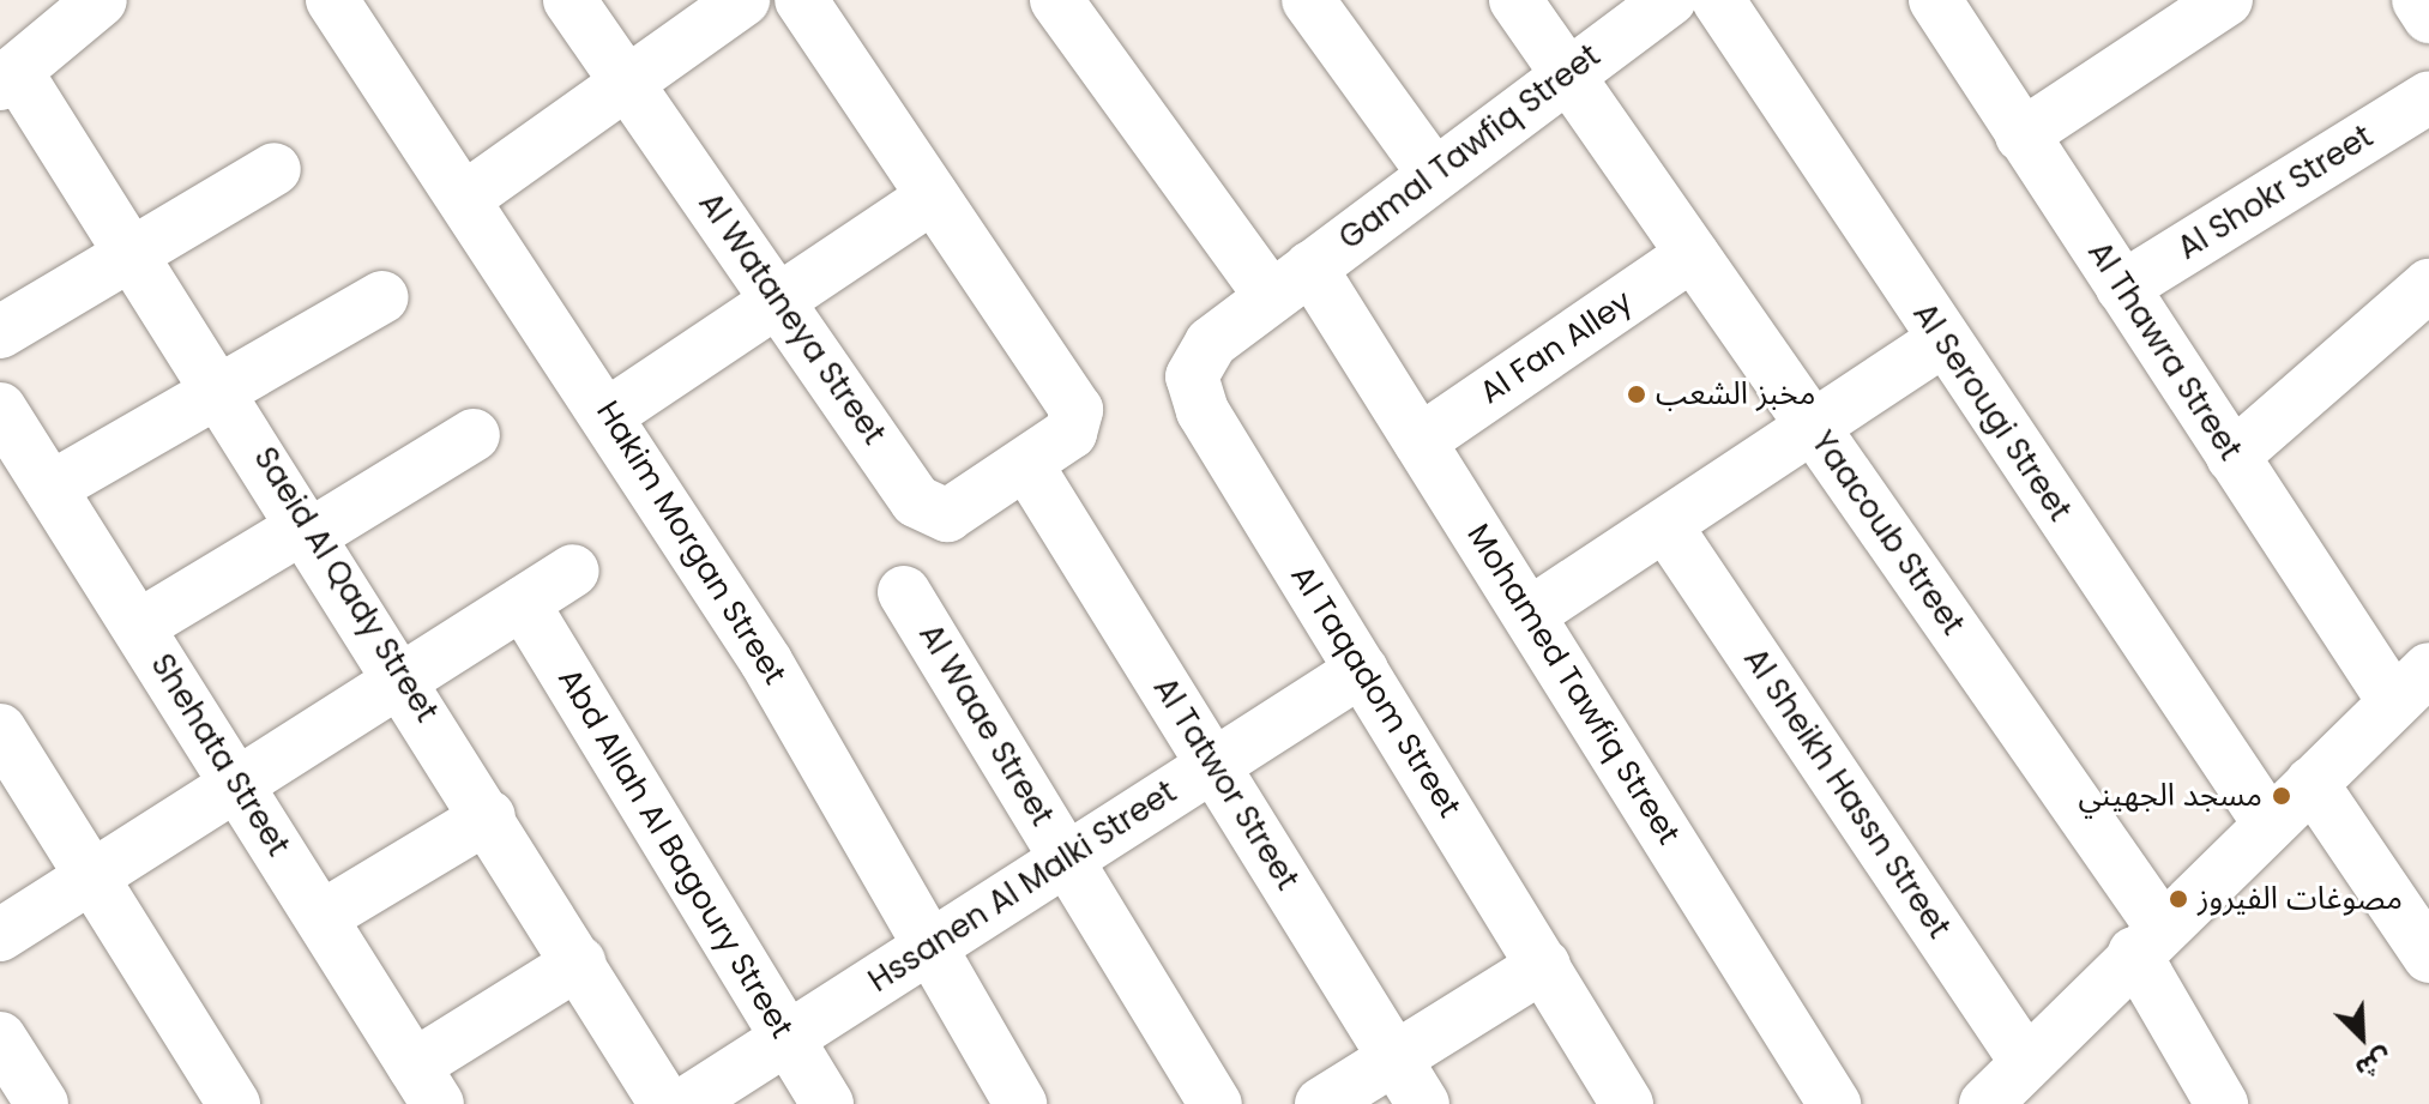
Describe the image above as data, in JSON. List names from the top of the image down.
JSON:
{
  "streets": {
    "street": [
      "Gamal Tawfiq Street",
      "Al Shokr Street",
      "Al Wataneya Street",
      "Al Fan Alley",
      "Al Thawra Street",
      "Al Serougi Street",
      "Yaacoub Street",
      "Hakim Morgan Street",
      "Saeid Al Qady Street",
      "Mohamed Tawfiq Street",
      "Al Taqadom Street",
      "Al Waae Street",
      "Shehata Street",
      "Al Tatwor Street",
      "Al Sheikh Hassn Street",
      "Abd Allah Al Bagoury Street",
      "Hssanen Al Malki Street"
    ]
  },
  "crossings": [
    ["Gamal Tawfiq Street", "Yaacoub Street"],
    ["Gamal Tawfiq Street", "Mohamed Tawfiq Street"],
    ["Gamal Tawfiq Street", "Al Taqadom Street"],
    ["Al Shokr Street", "Al Thawra Street"],
    ["Al Wataneya Street", "Al Tatwor Street"],
    ["Al Fan Alley", "Yaacoub Street"],
    ["Al Fan Alley", "Mohamed Tawfiq Street"],
    ["Hakim Morgan Street", "Hssanen Al Malki Street"],
    ["Mohamed Tawfiq Street", "Al Taqadom Street"],
    ["Al Taqadom Street", "Hssanen Al Malki Street"],
    ["Al Waae Street", "Hssanen Al Malki Street"],
    ["Al Tatwor Street", "Hssanen Al Malki Street"],
    ["Abd Allah Al Bagoury Street", "Hssanen Al Malki Street"]
  ],
  "places": ["مخبز الشعب", "مسجد الجهيني", "مصوغات الفيروز"],
  "north": "bottom right"
}
